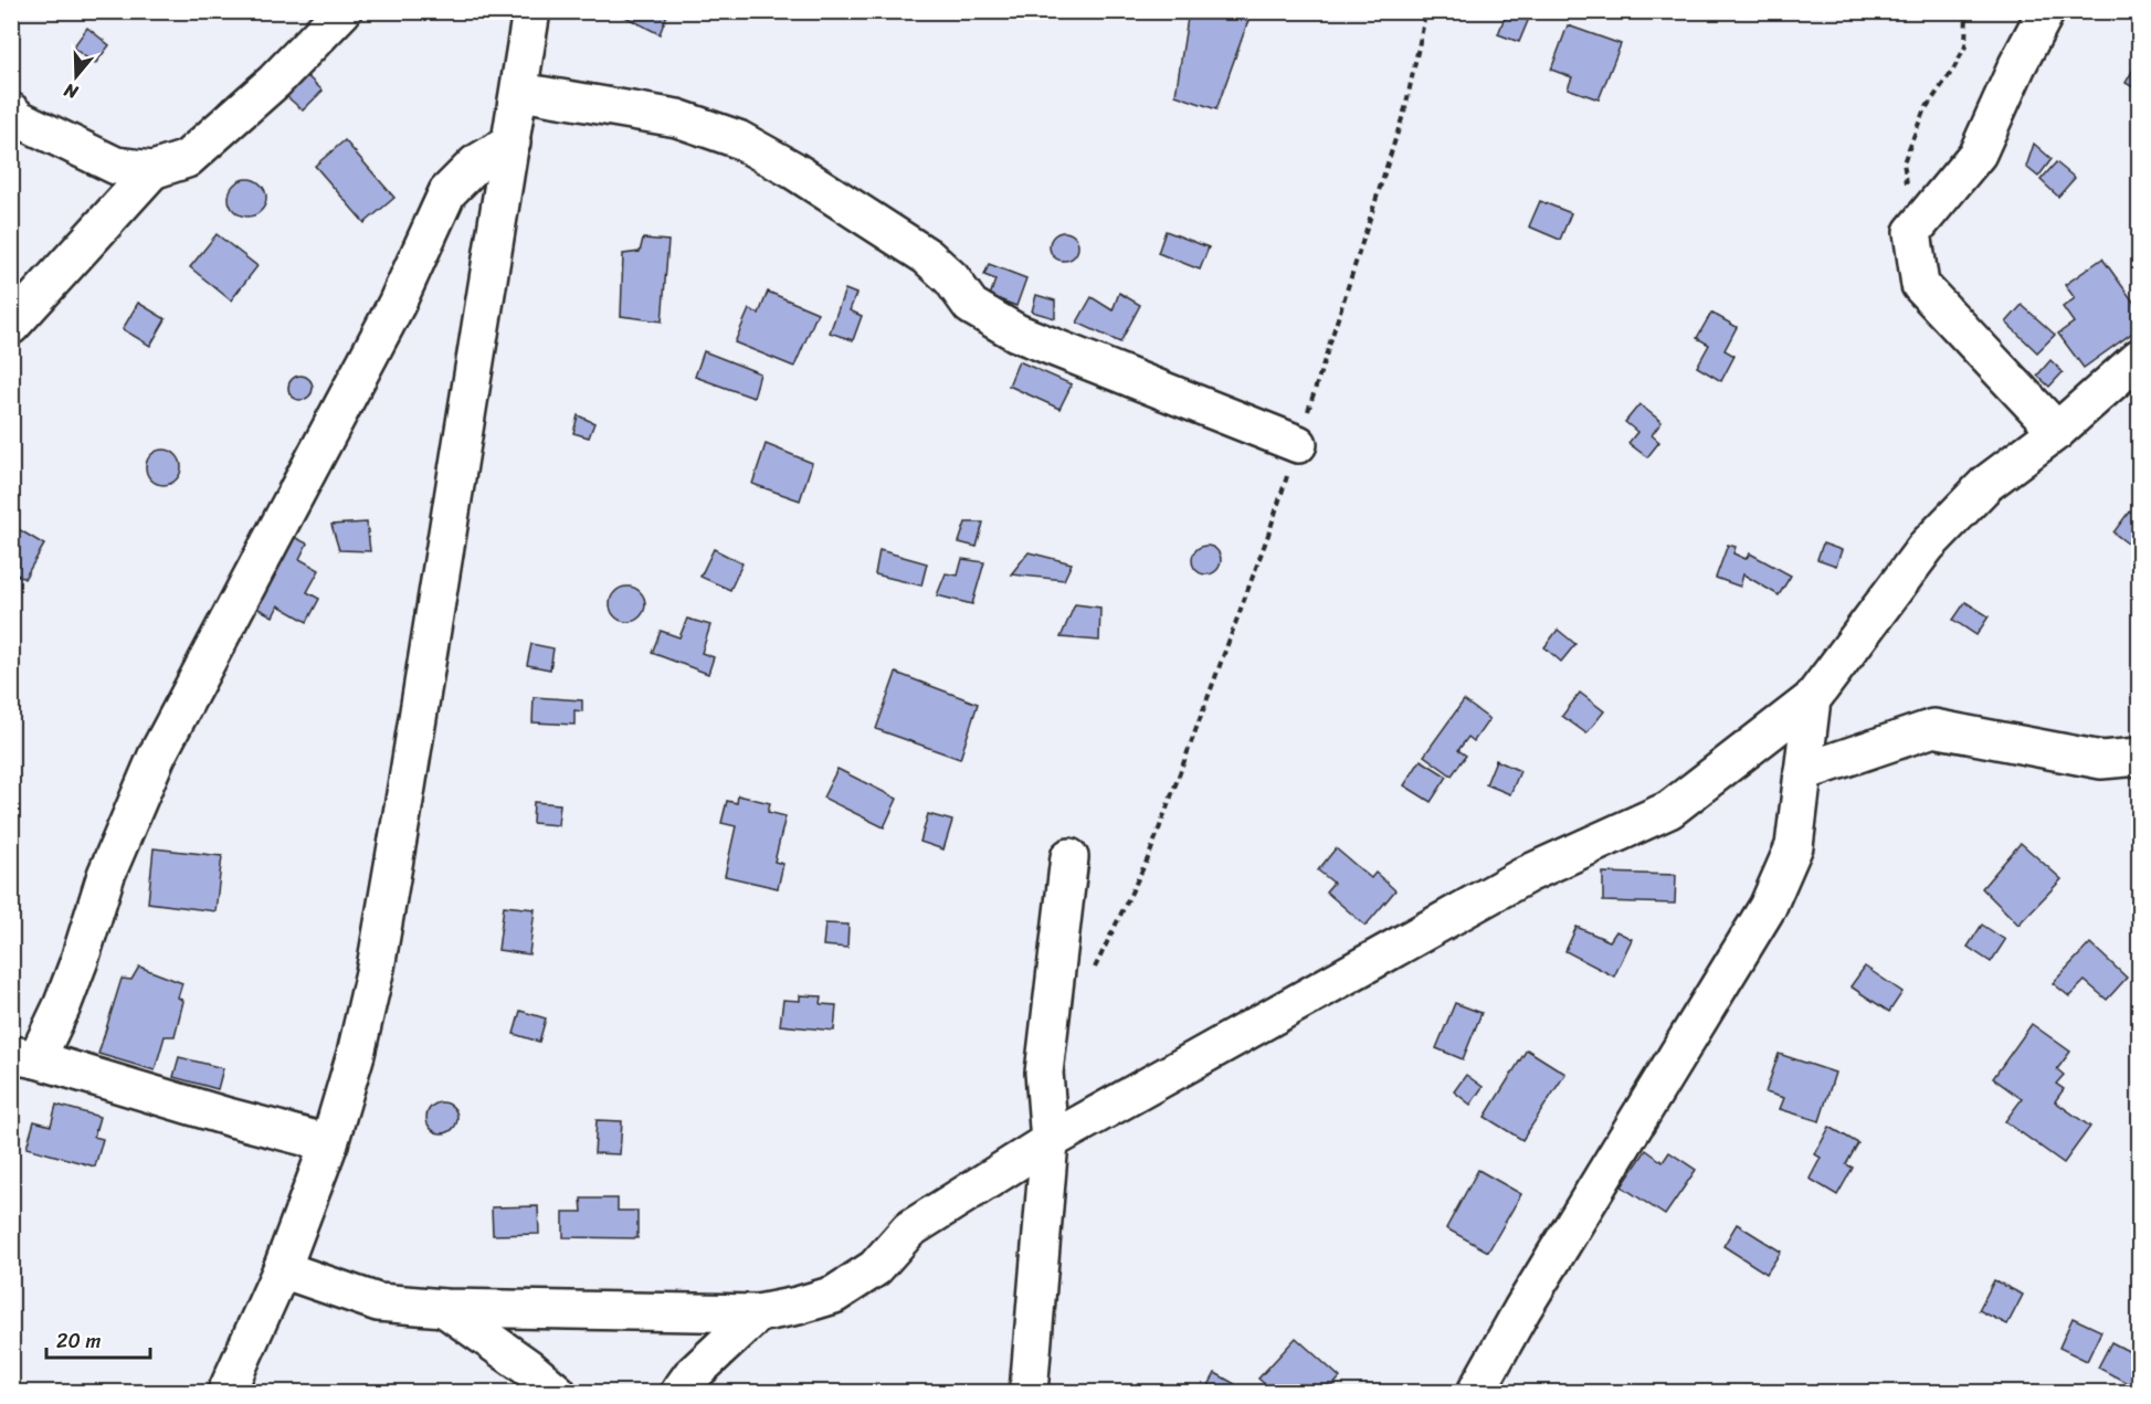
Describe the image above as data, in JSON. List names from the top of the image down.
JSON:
{
  "scale_bar": "20 m",
  "north": "bottom"
}
